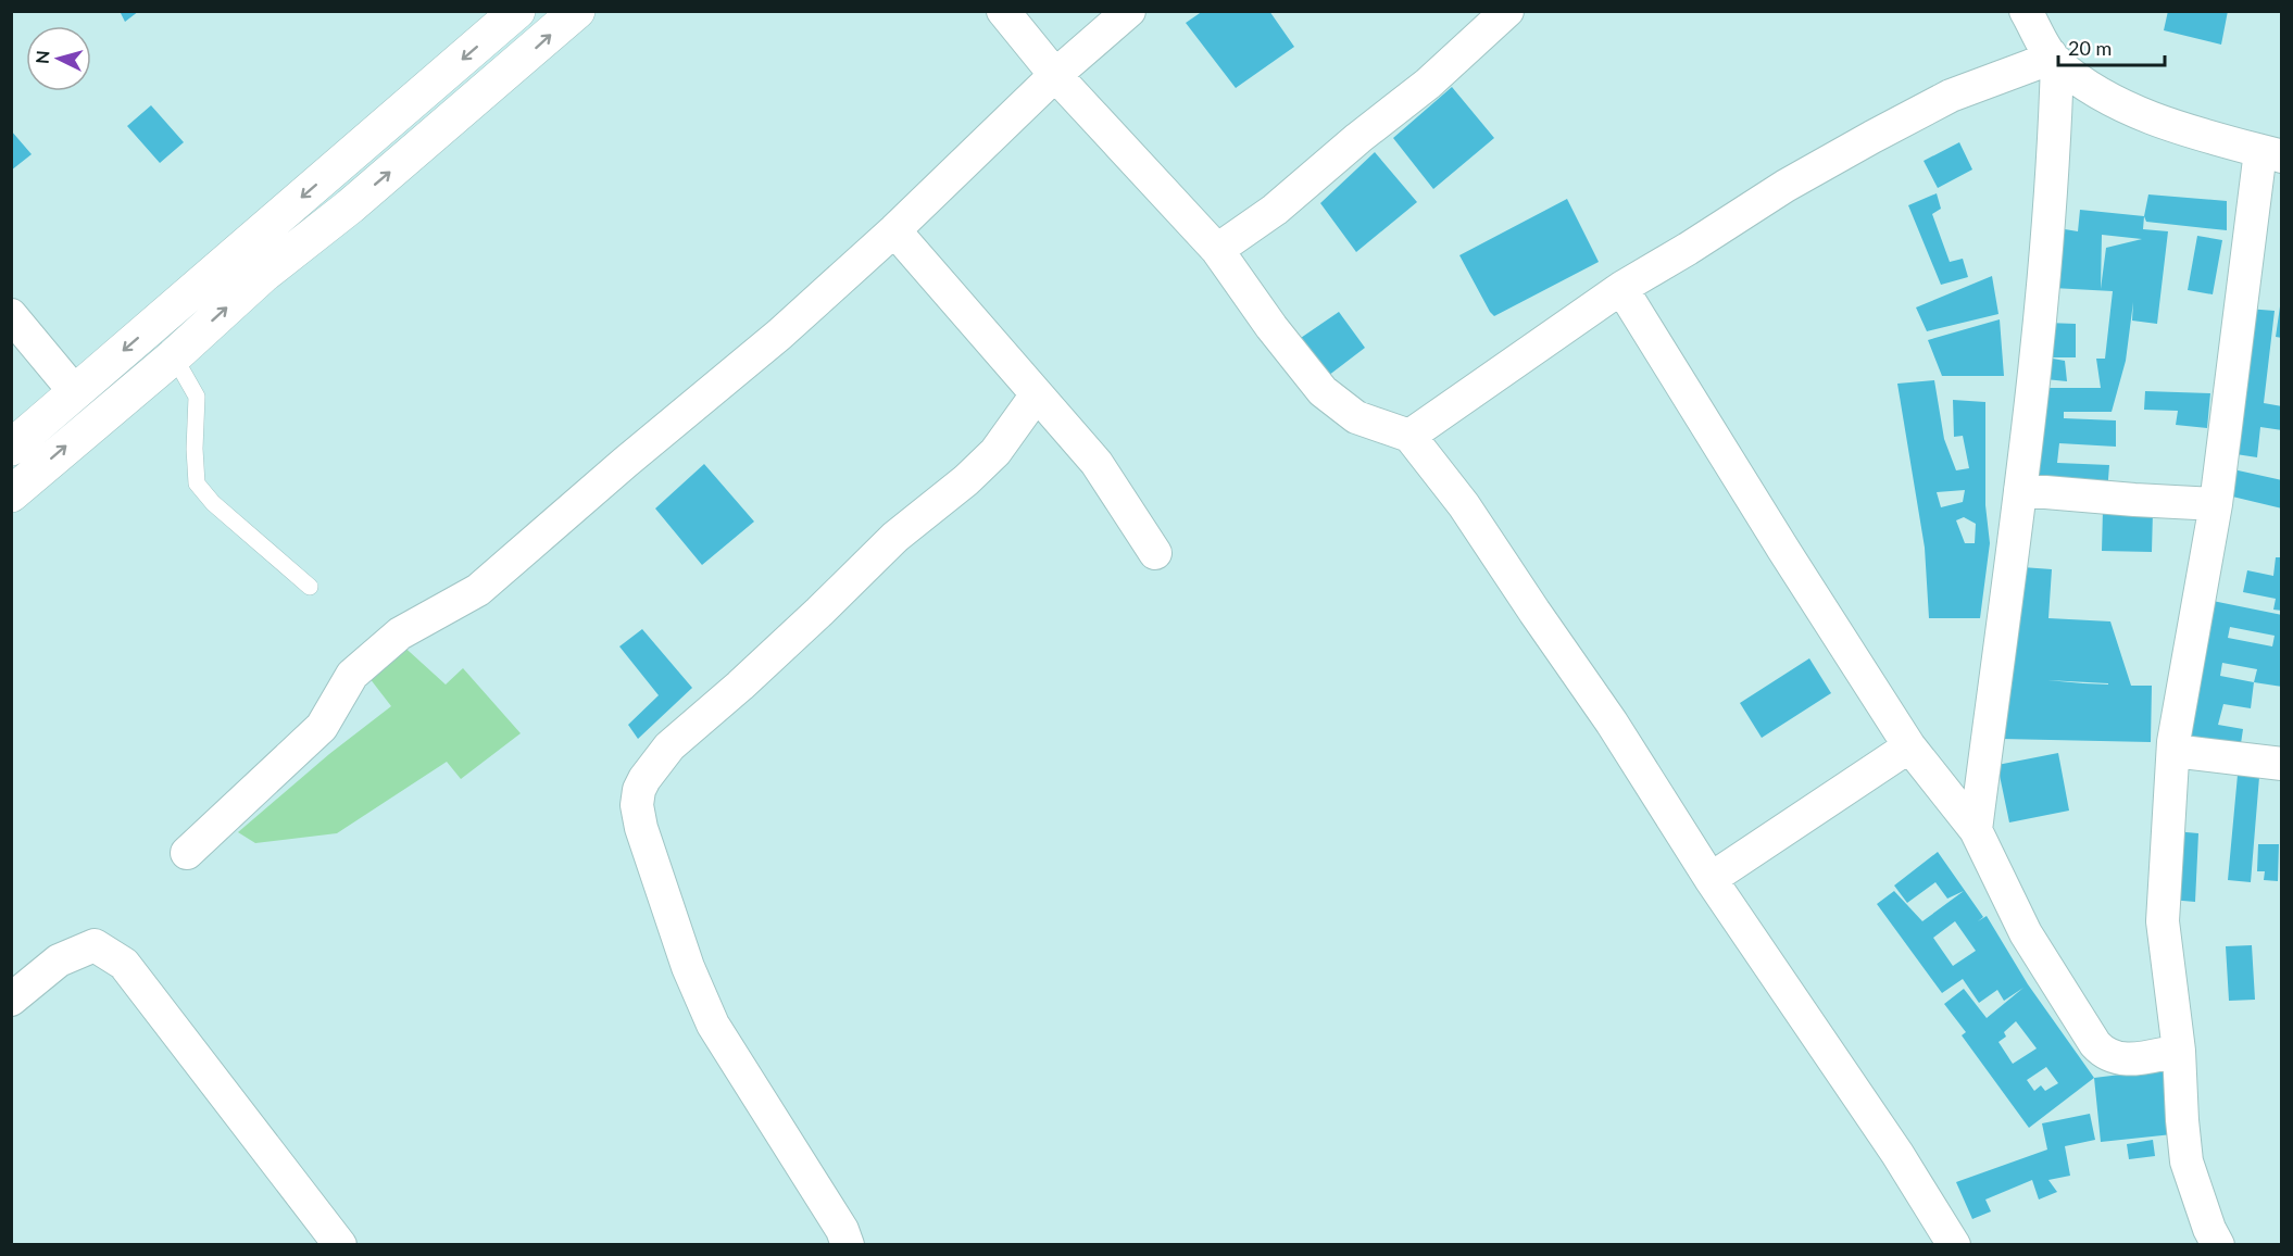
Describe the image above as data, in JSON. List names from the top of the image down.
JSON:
{
  "scale_bar": "20 m",
  "north": "left"
}
